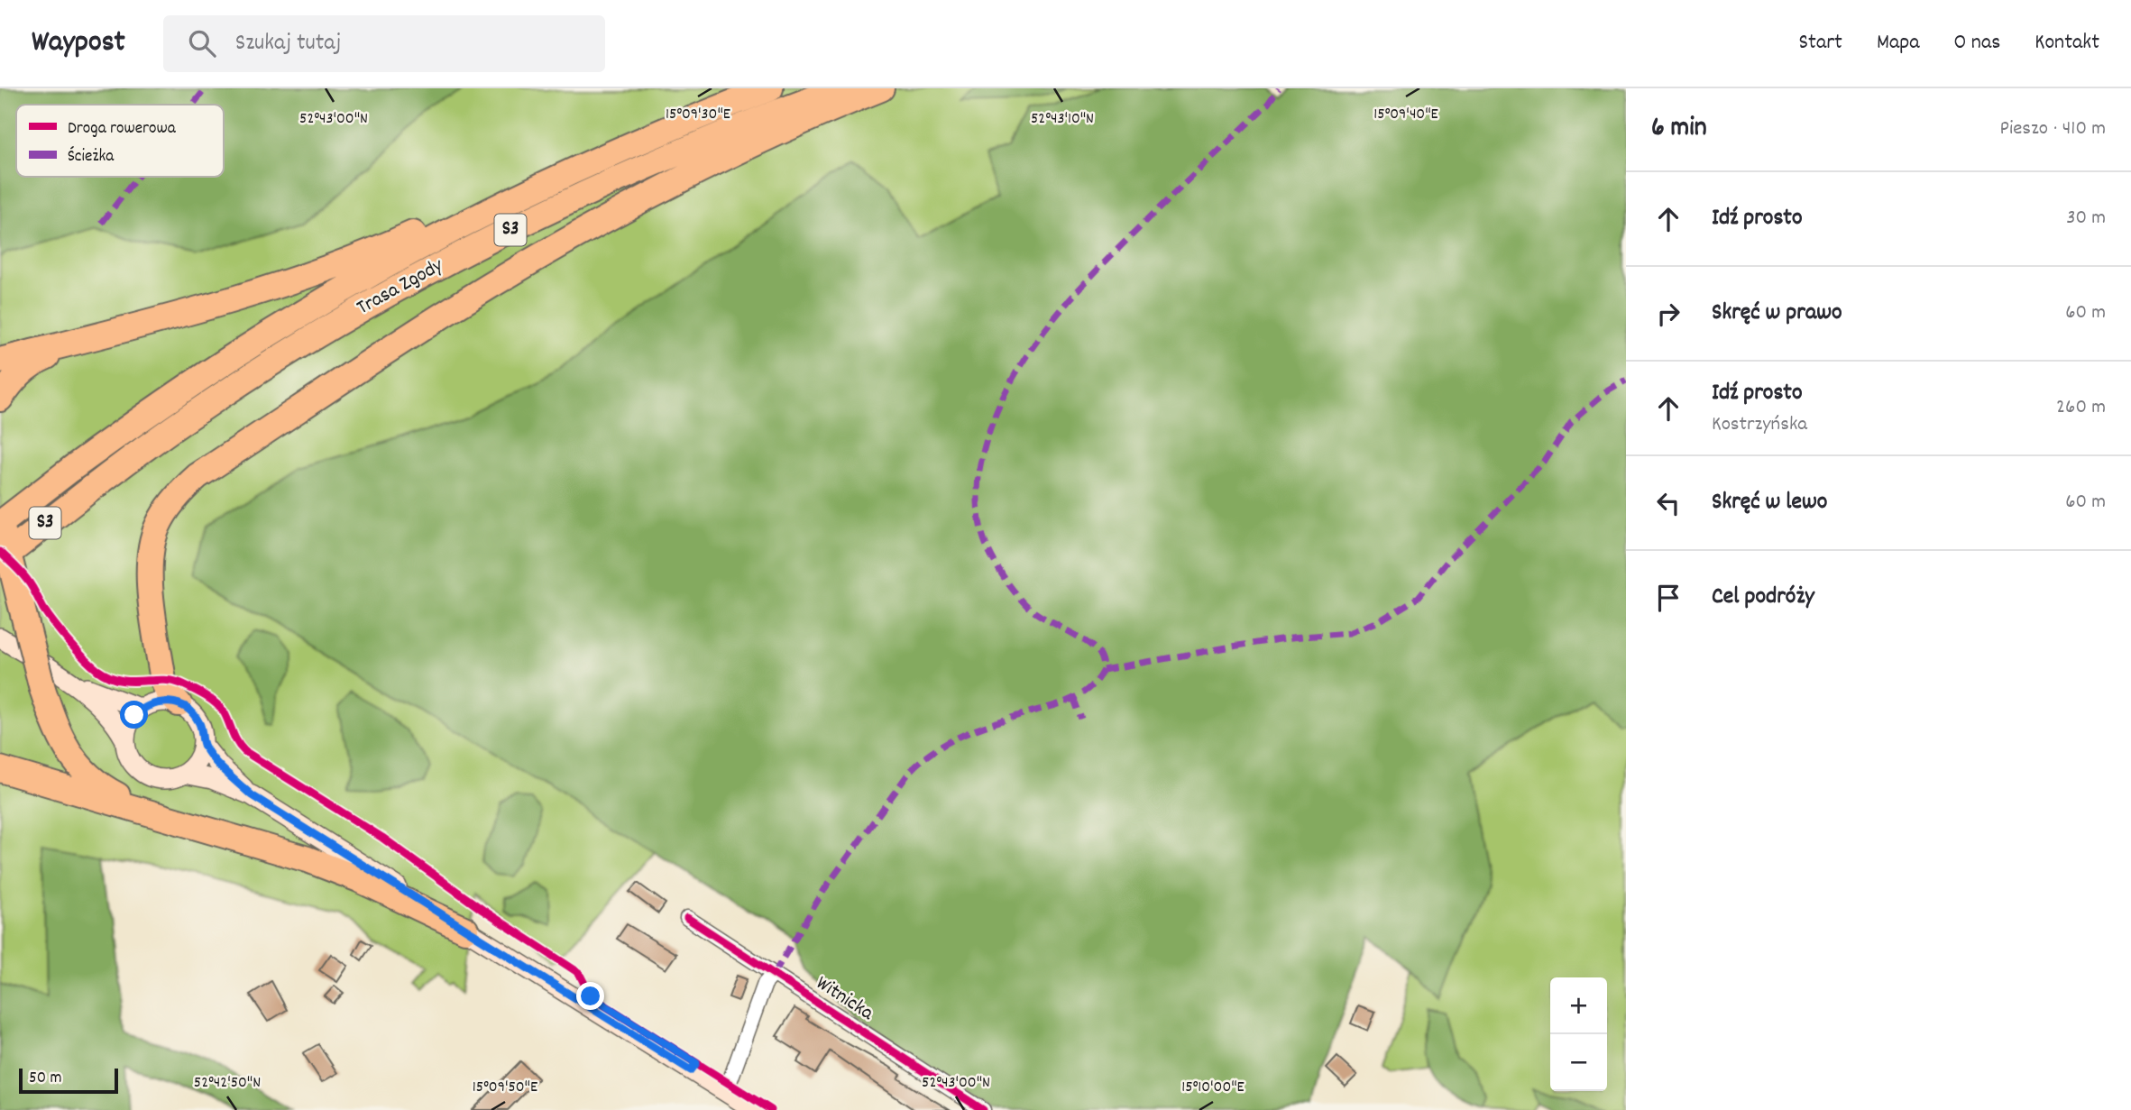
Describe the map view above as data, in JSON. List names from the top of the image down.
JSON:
{
  "streets": {
    "highway": ["S3", "Trasa Zgody"],
    "street": ["Witnicka"]
  },
  "legend": ["Droga rowerowa", "Ścieżka"],
  "scale_bar": "50 m",
  "page": {
    "header": "Waypost",
    "search": "Szukaj tutaj",
    "nav": [
      "Start",
      "Mapa",
      "O nas",
      "Kontakt"
    ],
    "heading": ["6 min", "Pieszo · 410 m"],
    "list": [
      ["Idź prosto", "30 m"],
      ["Skręć w prawo", "60 m"],
      ["Idź prosto", "Kostrzyńska", "260 m"],
      ["Skręć w lewo", "60 m"],
      "Cel podróży"
    ],
    "map_buttons": ["+", "−"],
    "scale": "50 m"
  },
  "coordinates": [
    "15°09'30\"E",
    "15°09'40\"E",
    "52°43'00\"N",
    "52°43'10\"N",
    "52°42'50\"N",
    "15°09'50\"E",
    "15°10'00\"E"
  ]
}
